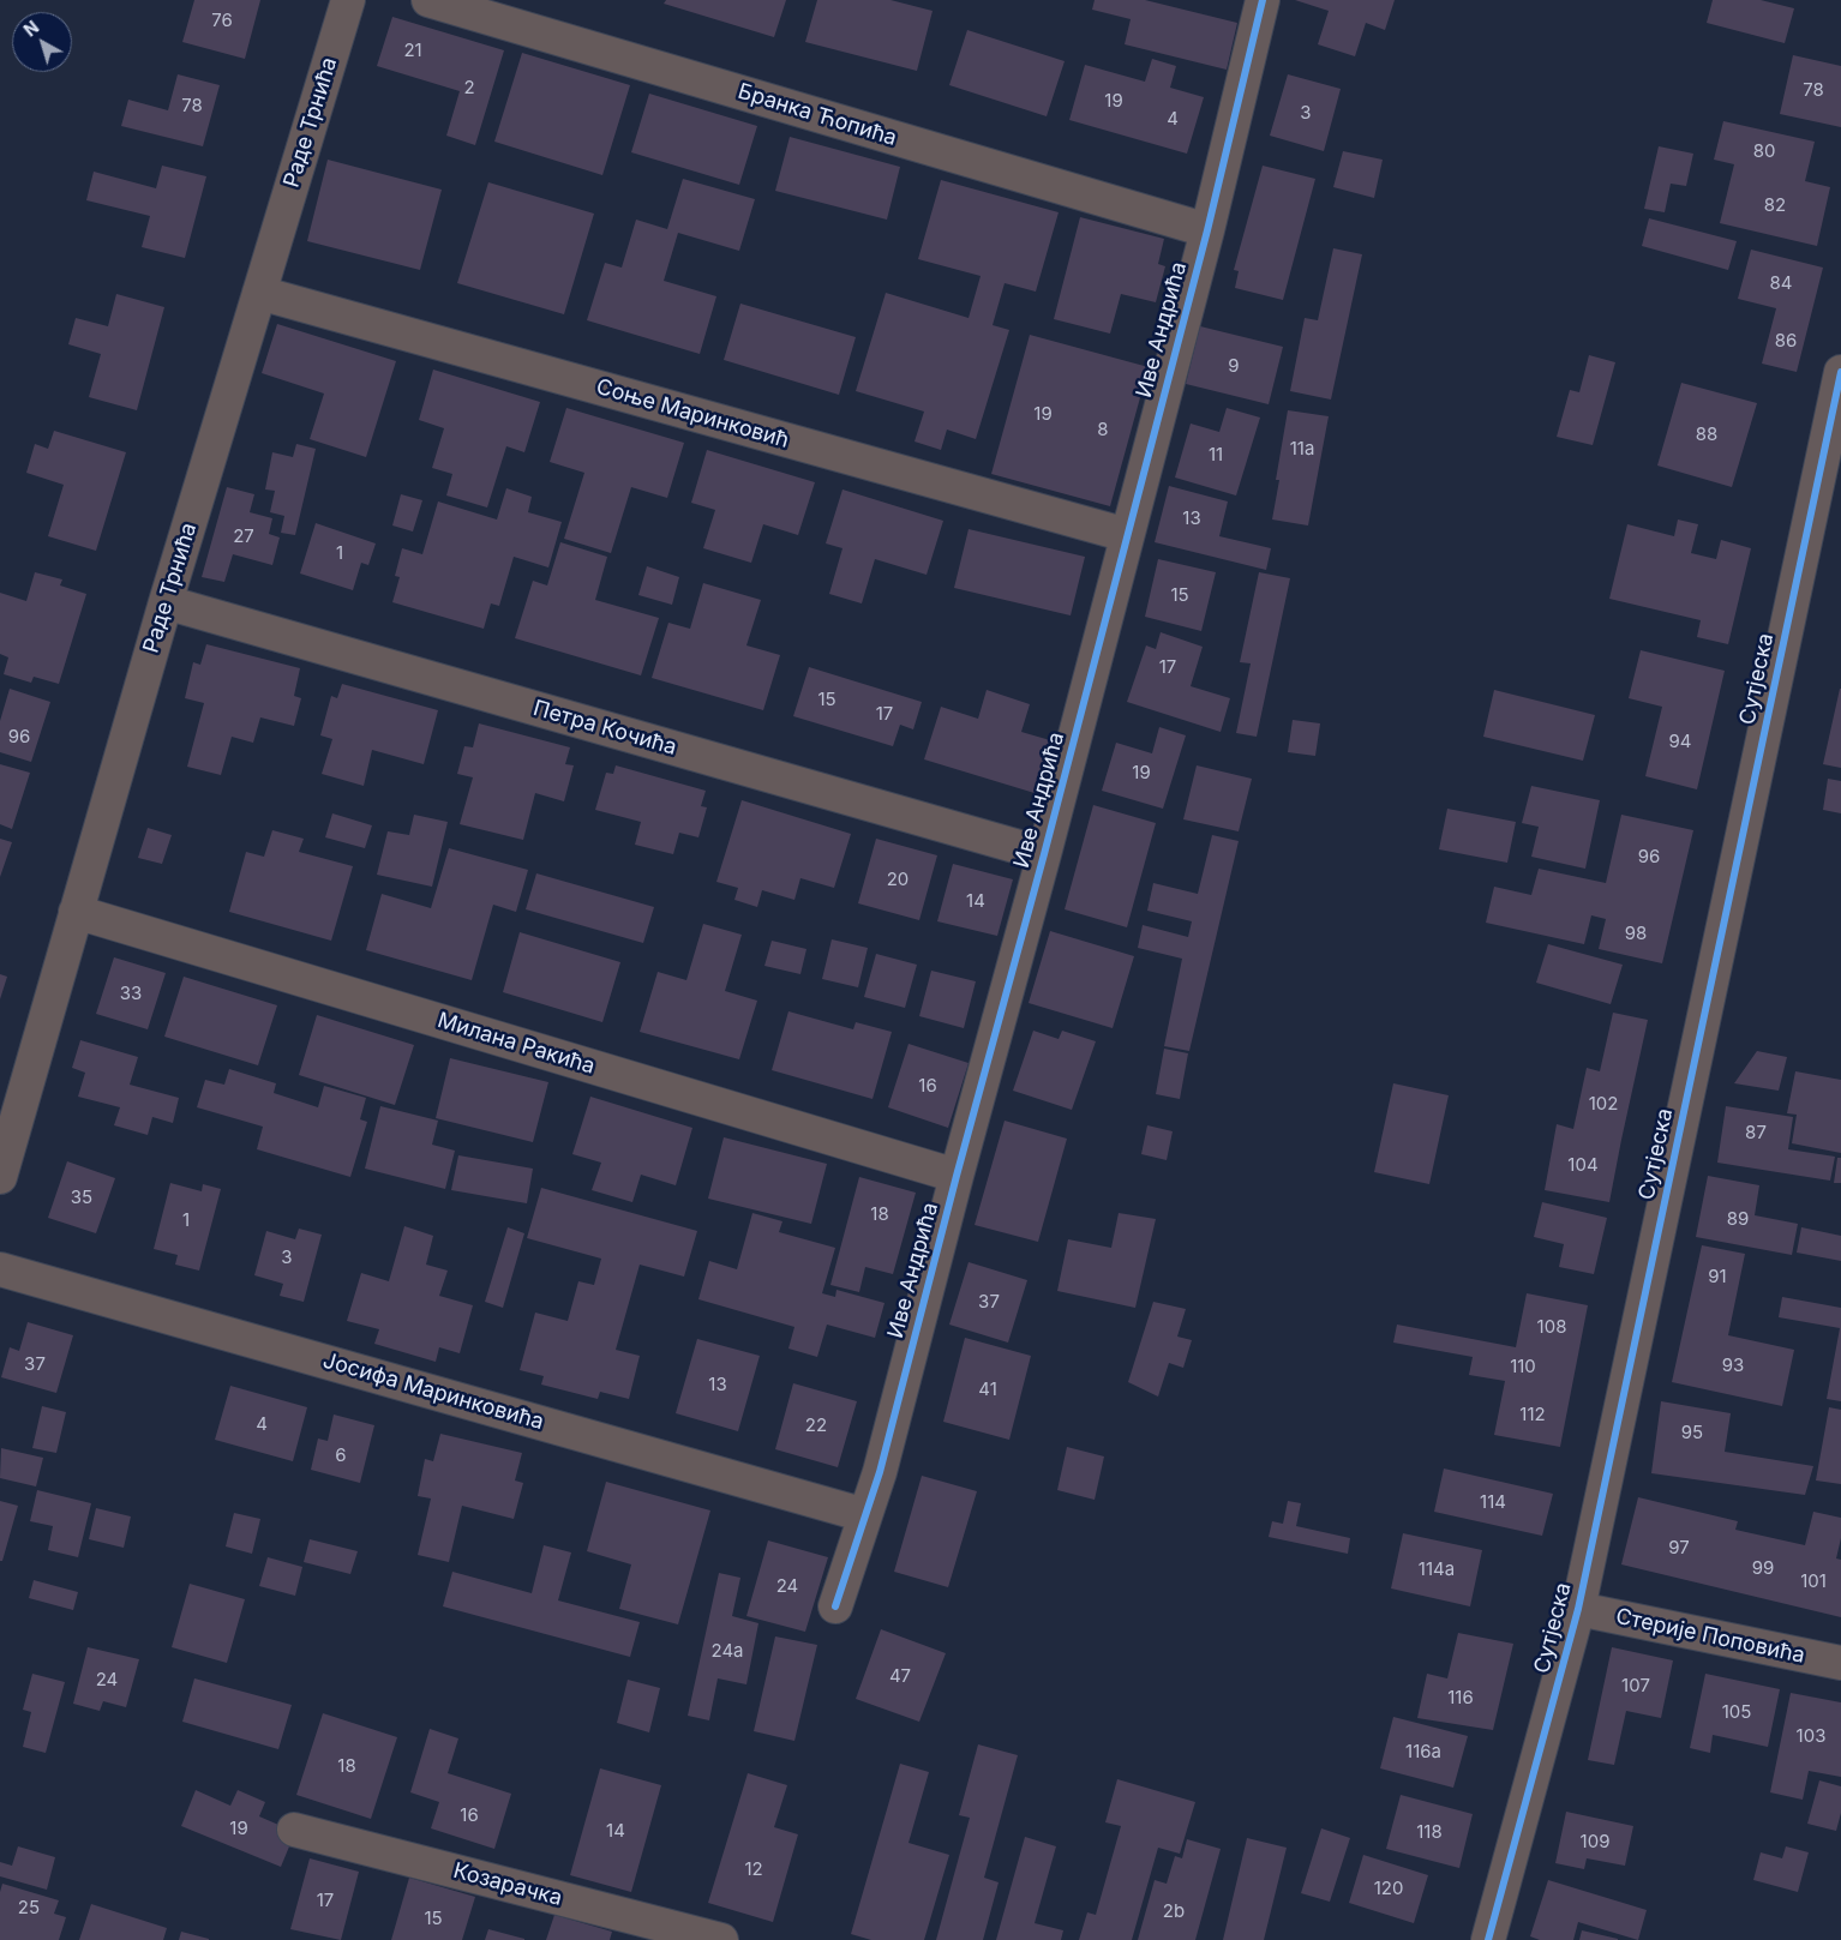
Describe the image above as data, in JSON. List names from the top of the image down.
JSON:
{
  "streets": {
    "street": [
      "Бранка Ћопића",
      "Раде Трнића",
      "Иве Андрића",
      "Соње Маринковић",
      "Сутјеска",
      "Петра Кочића",
      "Милана Ракића",
      "Јосифа Маринковића",
      "Стерије Поповића",
      "Козарачка"
    ]
  },
  "crossings": [
    ["Бранка Ћопића", "Иве Андрића"],
    ["Раде Трнића", "Соње Маринковић"],
    ["Раде Трнића", "Петра Кочића"],
    ["Раде Трнића", "Милана Ракића"],
    ["Иве Андрића", "Соње Маринковић"],
    ["Иве Андрића", "Петра Кочића"],
    ["Иве Андрића", "Милана Ракића"],
    ["Иве Андрића", "Јосифа Маринковића"],
    ["Сутјеска", "Стерије Поповића"]
  ],
  "house_numbers": [
    "76",
    "21",
    "2",
    "78",
    "19",
    "78",
    "3",
    "4",
    "80",
    "82",
    "84",
    "86",
    "9",
    "19",
    "8",
    "88",
    "11a",
    "11",
    "13",
    "27",
    "1",
    "15",
    "17",
    "15",
    "17",
    "96",
    "94",
    "19",
    "96",
    "20",
    "14",
    "98",
    "33",
    "16",
    "102",
    "87",
    "104",
    "35",
    "18",
    "89",
    "1",
    "3",
    "91",
    "37",
    "108",
    "37",
    "93",
    "110",
    "13",
    "41",
    "112",
    "4",
    "22",
    "95",
    "6",
    "114",
    "97",
    "99",
    "114a",
    "101",
    "24",
    "24a",
    "47",
    "24",
    "107",
    "116",
    "105",
    "103",
    "116a",
    "18",
    "16",
    "19",
    "14",
    "118",
    "109",
    "12",
    "120",
    "17",
    "25",
    "2b",
    "15"
  ],
  "north": "top left"
}
